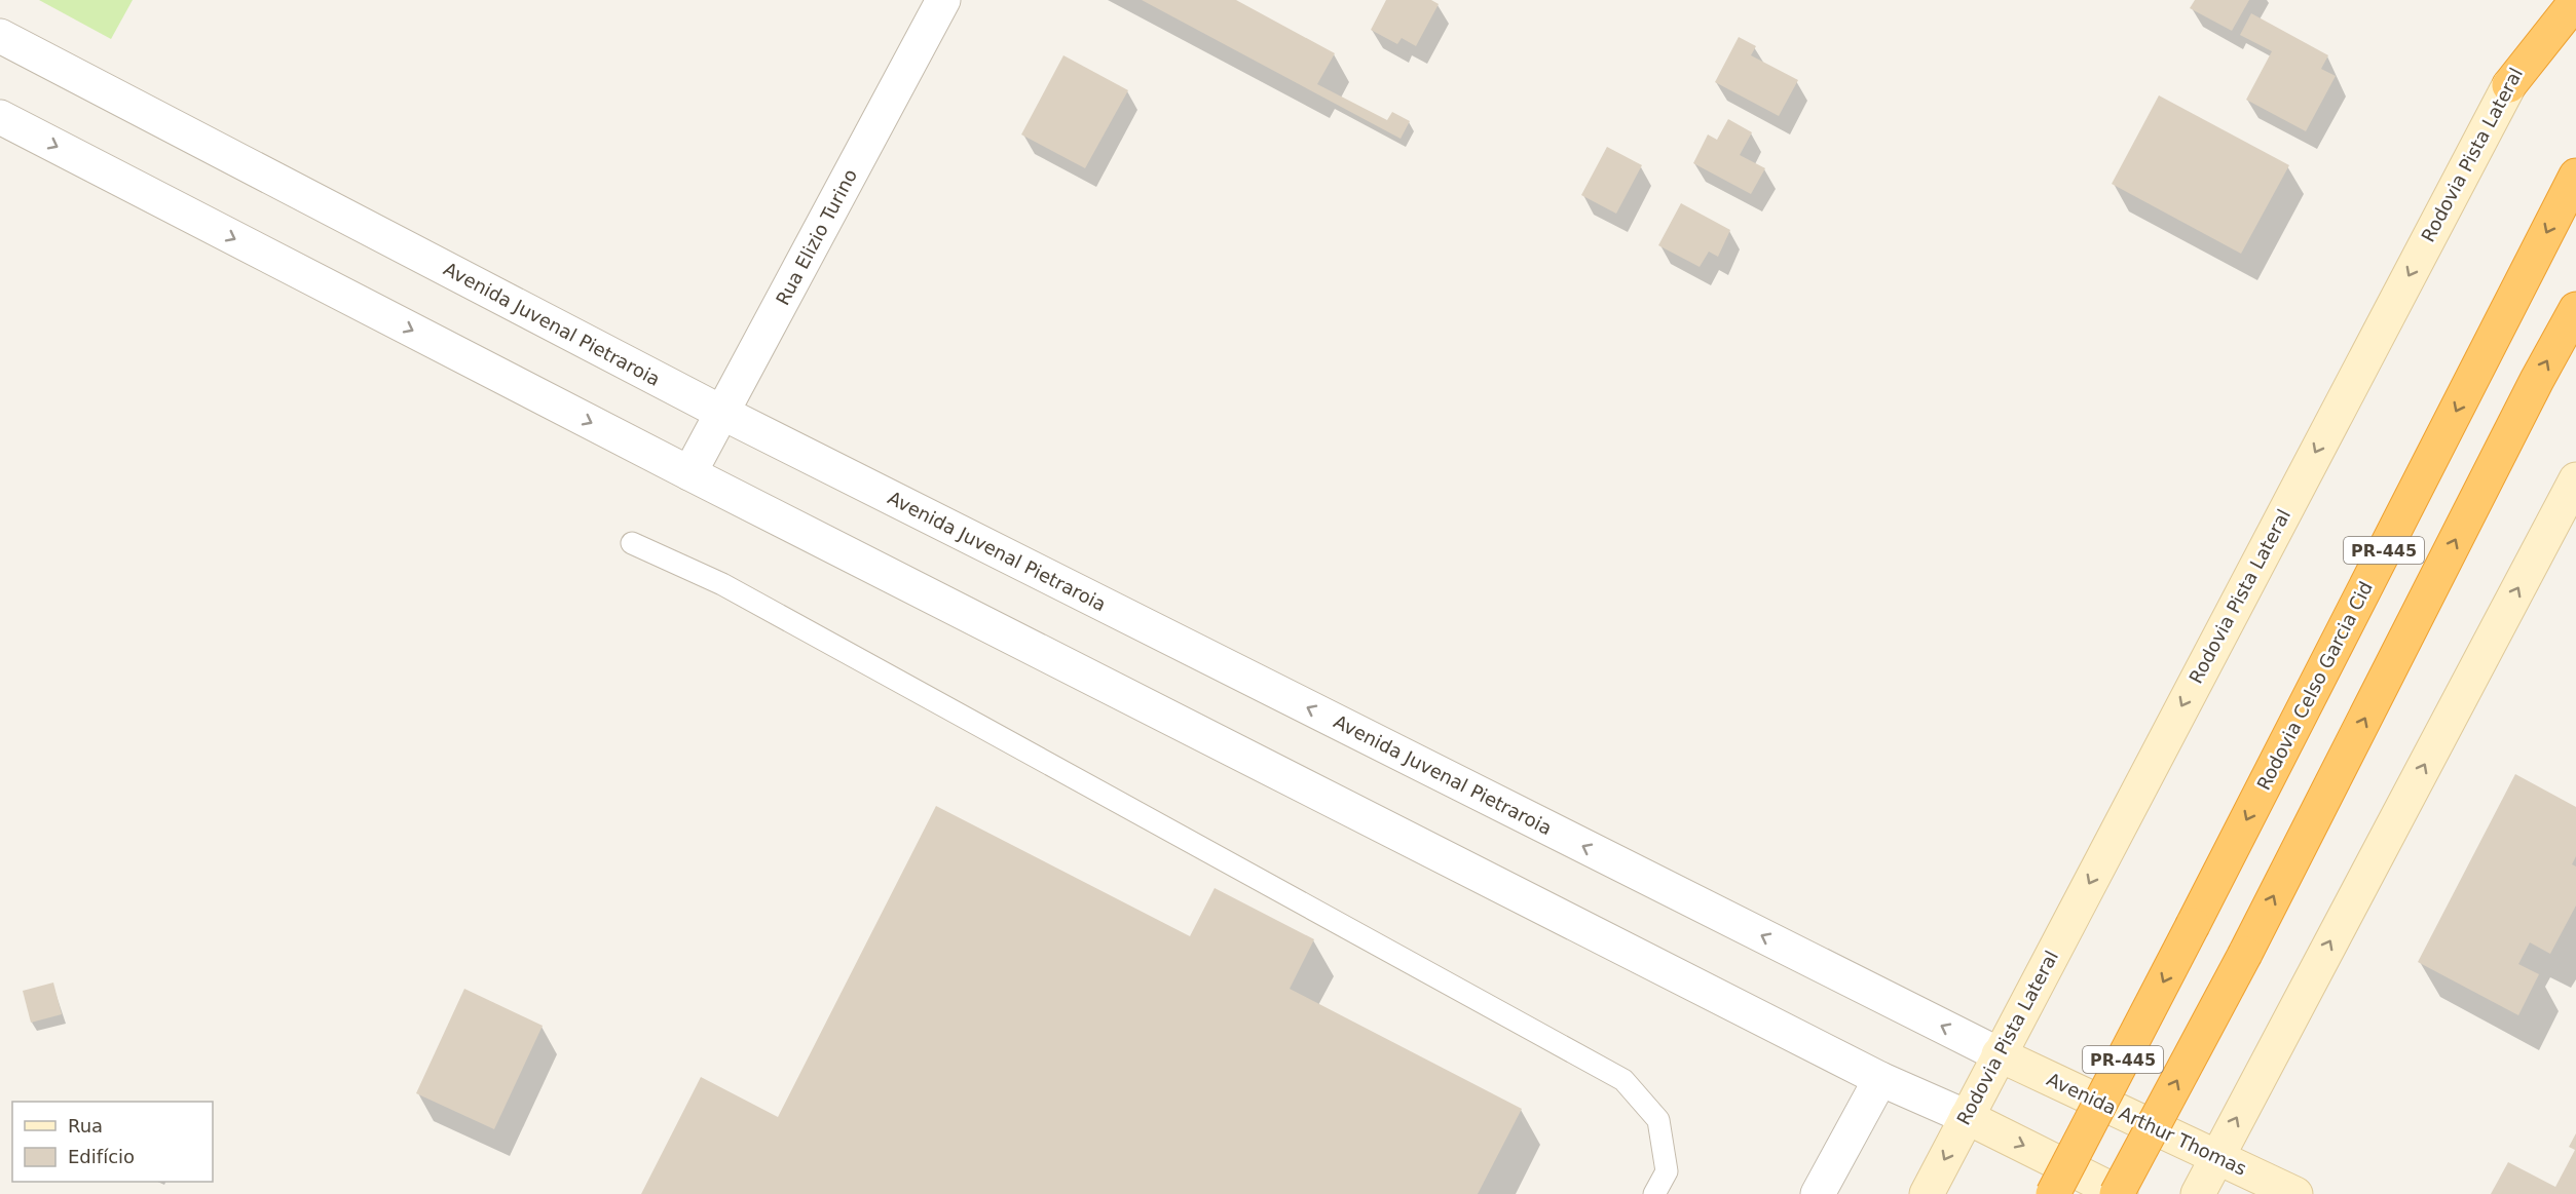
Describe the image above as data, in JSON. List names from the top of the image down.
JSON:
{
  "streets": {
    "highway": ["PR-445", "Rodovia Celso Garcia Cid"],
    "main road": ["Rodovia Pista Lateral", "Avenida Arthur Thomas"],
    "street": ["Rua Elizio Turino", "Avenida Juvenal Pietraroia"]
  },
  "crossings": [
    ["Rodovia Pista Lateral", "Avenida Juvenal Pietraroia"],
    ["Rodovia Pista Lateral", "Avenida Arthur Thomas"],
    ["Rua Elizio Turino", "Avenida Juvenal Pietraroia"],
    ["Avenida Juvenal Pietraroia", "Avenida Arthur Thomas"]
  ],
  "one_way": ["Rodovia Pista Lateral"],
  "legend": ["Rua", "Edifício"]
}
